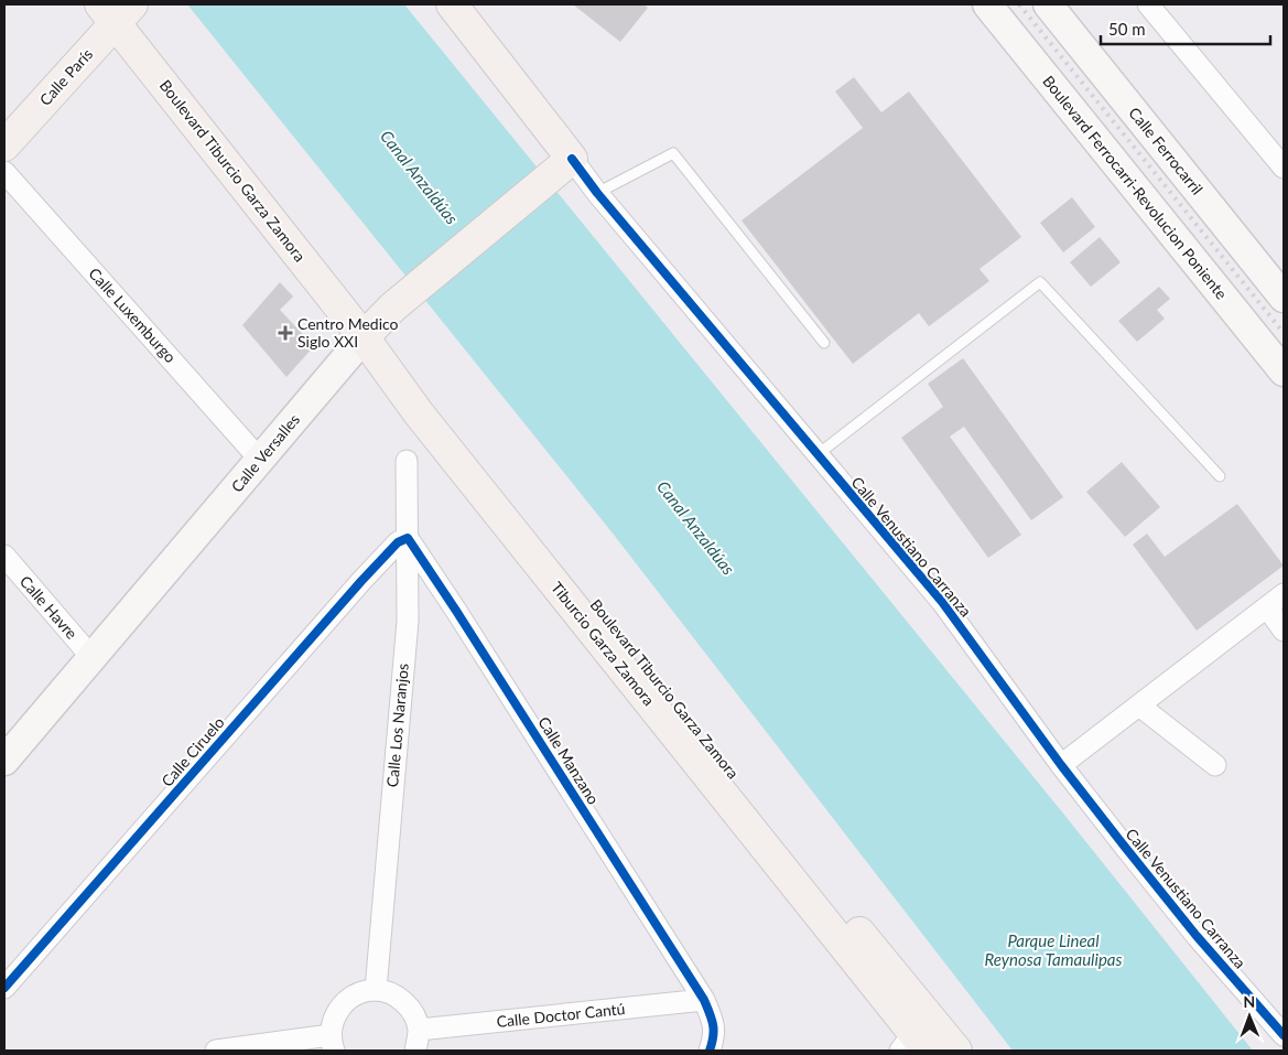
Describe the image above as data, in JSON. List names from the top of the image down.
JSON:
{
  "streets": {
    "main road": [
      "Calle París",
      "Boulevard Tiburcio Garza Zamora",
      "Calle Versalles",
      "Calle Venustiano Carranza",
      "Tiburcio Garza Zamora"
    ],
    "street": [
      "Calle Ferrocarril",
      "Boulevard Ferrocarri-Revolucion Poniente",
      "Calle Luxemburgo",
      "Calle Havre",
      "Calle Los Naranjos",
      "Calle Ciruelo",
      "Calle Manzano",
      "Calle Doctor Cantú"
    ]
  },
  "crossings": [
    ["Calle París", "Boulevard Tiburcio Garza Zamora"],
    ["Boulevard Tiburcio Garza Zamora", "Calle Versalles"],
    ["Boulevard Tiburcio Garza Zamora", "Tiburcio Garza Zamora"],
    ["Calle Luxemburgo", "Calle Versalles"],
    ["Calle Versalles", "Calle Venustiano Carranza"],
    ["Calle Versalles", "Calle Havre"],
    ["Calle Versalles", "Tiburcio Garza Zamora"],
    ["Calle Los Naranjos", "Calle Ciruelo"],
    ["Calle Los Naranjos", "Calle Manzano"],
    ["Calle Ciruelo", "Calle Manzano"],
    ["Calle Manzano", "Calle Doctor Cantú"]
  ],
  "water": ["Canal Anzaldúas", "Parque Lineal Reynosa Tamaulipas"],
  "places": {
    "health": ["Centro Medico Siglo XXI"]
  },
  "scale_bar": "50 m",
  "north": "top"
}
